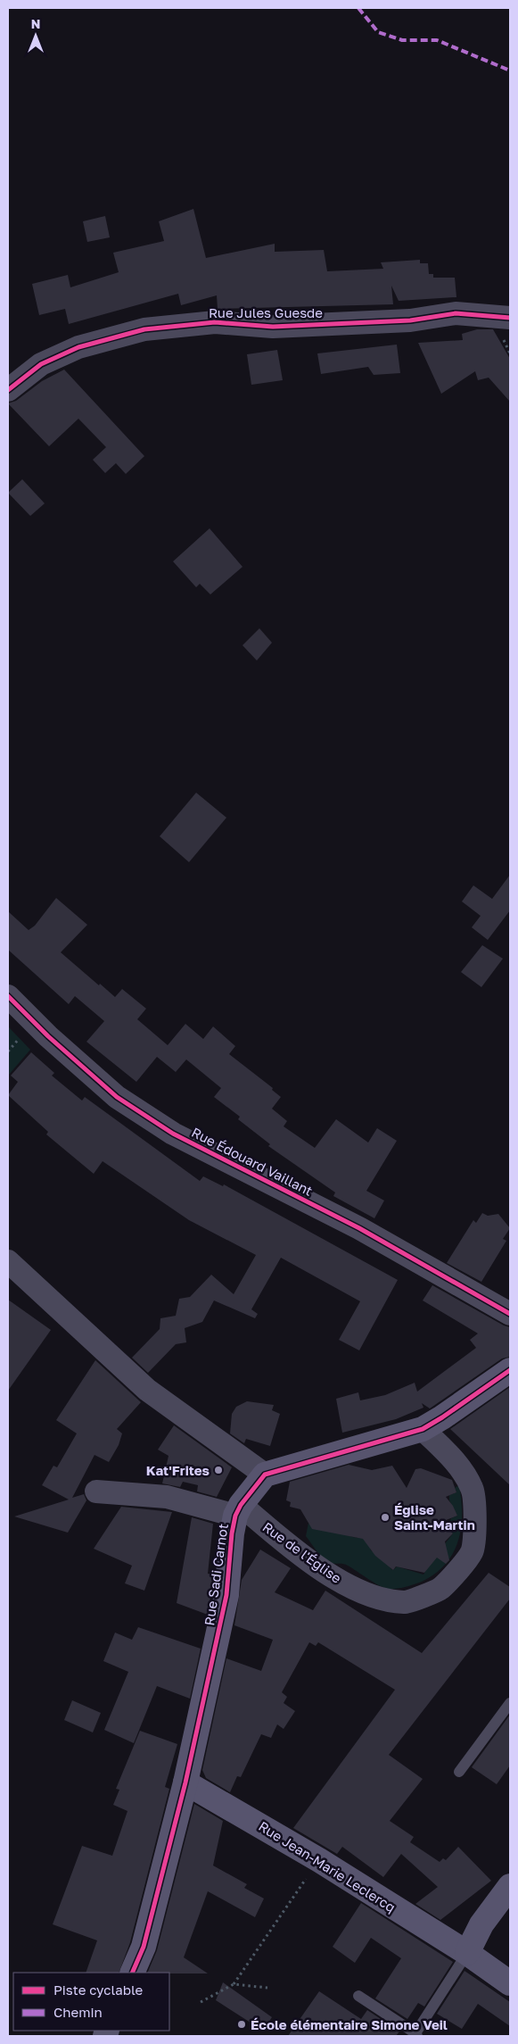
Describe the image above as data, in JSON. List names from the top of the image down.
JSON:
{
  "streets": {
    "street": [
      "Rue Jules Guesde",
      "Rue Édouard Vaillant",
      "Rue de l'Église",
      "Rue Sadi Carnot",
      "Rue Jean-Marie Leclercq"
    ]
  },
  "crossings": [
    ["Rue de l'Église", "Rue Sadi Carnot"],
    ["Rue Sadi Carnot", "Rue Jean-Marie Leclercq"]
  ],
  "places": ["Kat'Frites", "Église Saint-Martin", "École élémentaire Simone Veil"],
  "legend": ["Piste cyclable", "Chemin"],
  "north": "top"
}
